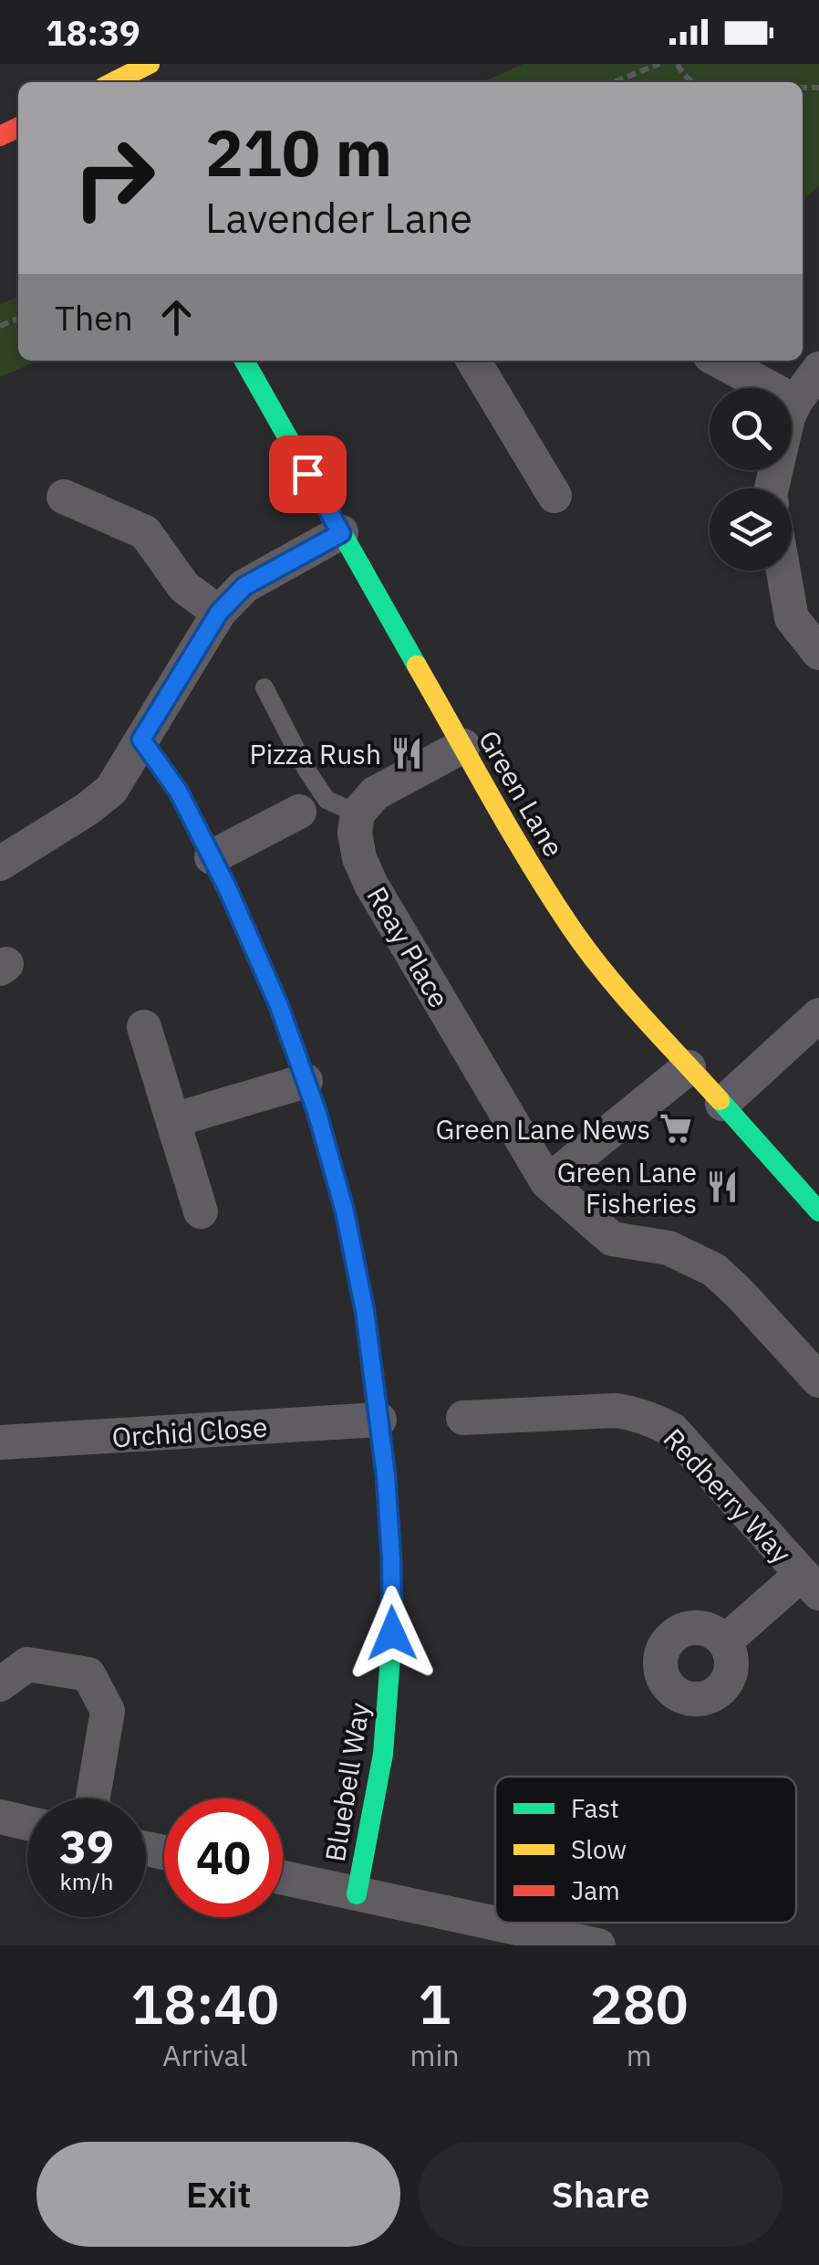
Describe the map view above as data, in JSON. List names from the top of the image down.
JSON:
{
  "streets": {
    "street": [
      "Green Lane",
      "Reay Place",
      "Orchid Close",
      "Redberry Way",
      "Bluebell Way"
    ]
  },
  "crossings": [
    ["Orchid Close", "Bluebell Way"]
  ],
  "places": {
    "restaurant": ["Pizza Rush", "Green Lane Fisheries"],
    "supermarket": ["Green Lane News"]
  },
  "legend": ["Fast", "Slow", "Jam"],
  "page": {
    "status": "18:39",
    "turn": ["210 m", "Lavender Lane"],
    "then": "Then",
    "speed": "39 km/h",
    "limit": "40",
    "eta": [
      "18:40",
      "Arrival",
      "1",
      "min",
      "280",
      "m"
    ],
    "buttons": ["Exit", "Share"]
  }
}
